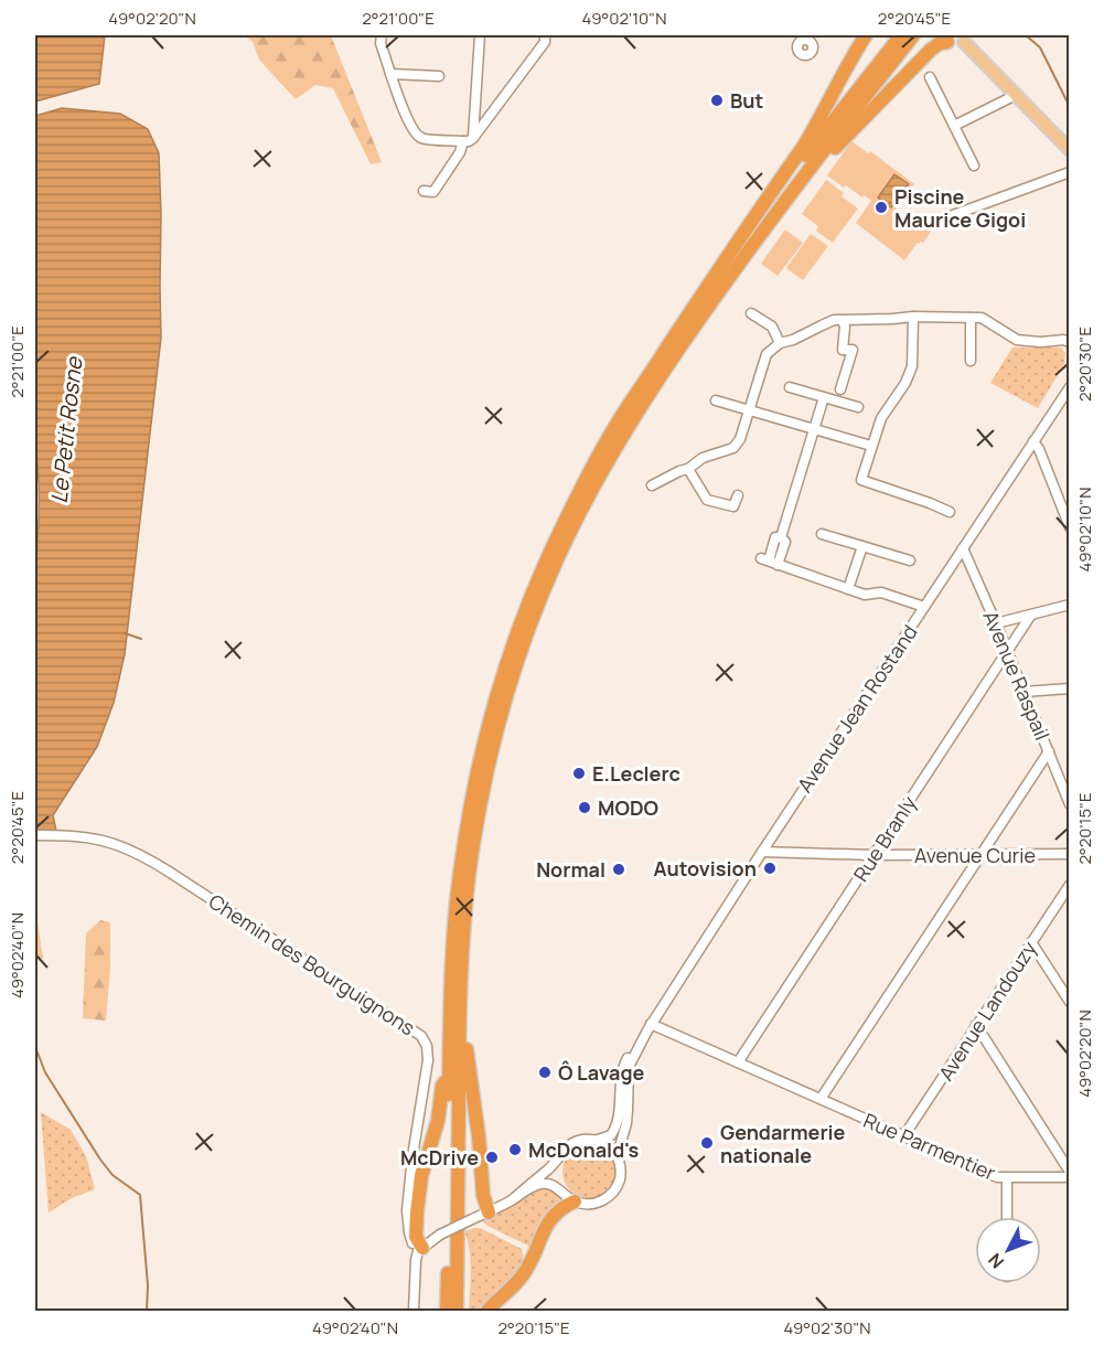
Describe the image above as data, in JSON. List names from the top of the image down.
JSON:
{
  "streets": {
    "street": [
      "Avenue Raspail",
      "Avenue Jean Rostand",
      "Rue Branly",
      "Avenue Curie",
      "Chemin des Bourguignons",
      "Avenue Landouzy",
      "Rue Parmentier"
    ]
  },
  "crossings": [
    ["Avenue Raspail", "Avenue Jean Rostand"],
    ["Avenue Raspail", "Rue Branly"],
    ["Avenue Jean Rostand", "Avenue Curie"],
    ["Avenue Jean Rostand", "Rue Parmentier"],
    ["Rue Branly", "Avenue Curie"],
    ["Rue Branly", "Rue Parmentier"],
    ["Avenue Landouzy", "Rue Parmentier"]
  ],
  "water": ["Le Petit Rosne"],
  "places": [
    "But",
    "Piscine Maurice Gigoi",
    "E.Leclerc",
    "MODO",
    "Autovision",
    "Normal",
    "Ô Lavage",
    "Gendarmerie nationale",
    "McDonald's",
    "McDrive"
  ],
  "north": "bottom left",
  "coordinates": [
    "49°02'20\"N",
    "2°21'00\"E",
    "49°02'10\"N",
    "2°20'45\"E",
    "2°20'30\"E",
    "2°20'15\"E",
    "49°02'40\"N",
    "49°02'30\"N"
  ]
}
